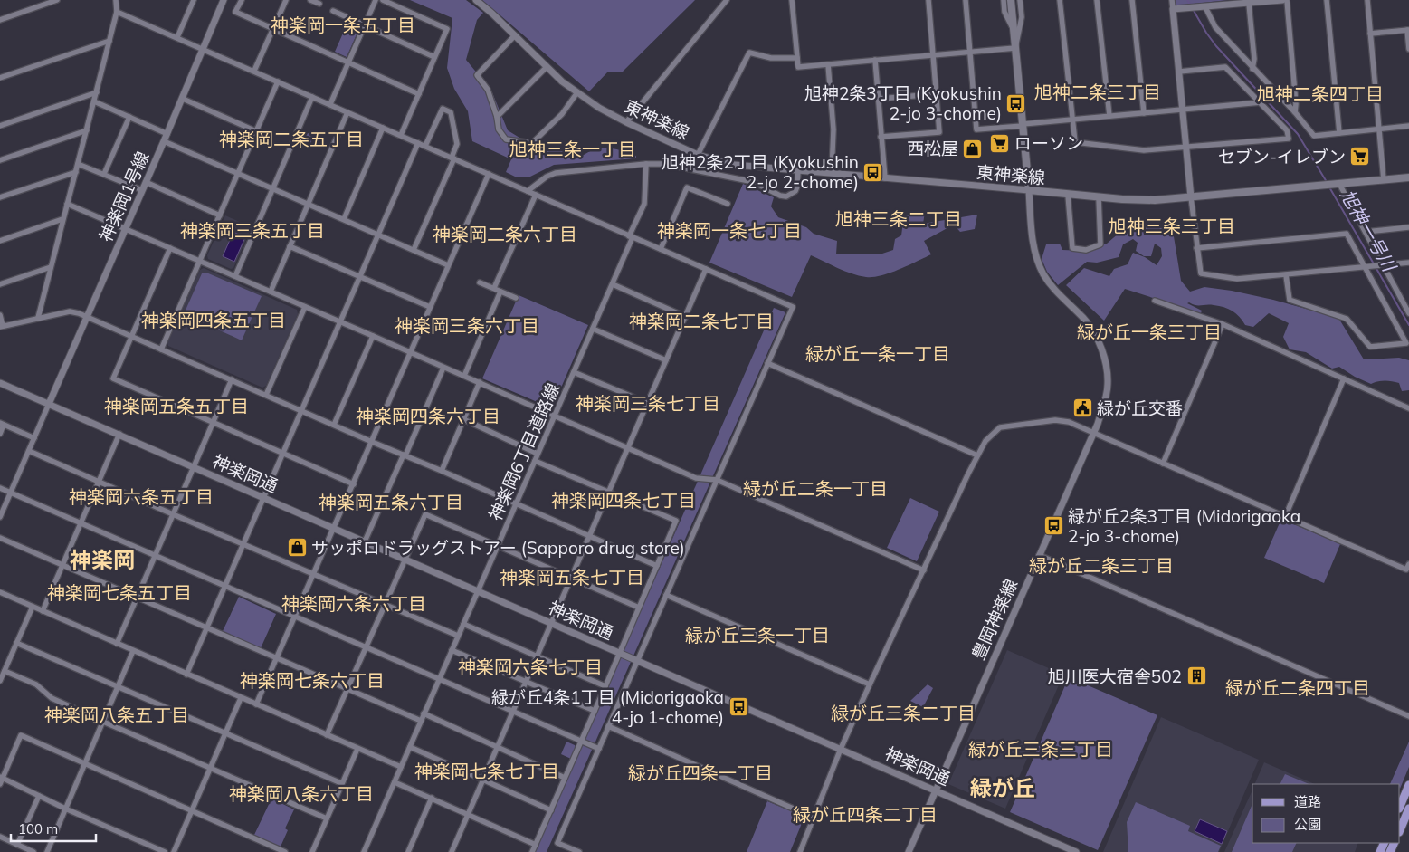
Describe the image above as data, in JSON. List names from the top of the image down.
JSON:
{
  "streets": {
    "main road": ["東神楽線", "豊岡神楽線"],
    "street": ["神楽岡1号線", "神楽岡6丁目道路線", "神楽岡通"]
  },
  "crossings": [
    ["東神楽線", "豊岡神楽線"],
    ["神楽岡1号線", "神楽岡通"],
    ["神楽岡6丁目道路線", "神楽岡通"],
    ["神楽岡通", "豊岡神楽線"]
  ],
  "districts": [
    "神楽岡一条五丁目",
    "旭神二条三丁目",
    "旭神二条四丁目",
    "神楽岡二条五丁目",
    "旭神三条一丁目",
    "旭神三条二丁目",
    "旭神三条三丁目",
    "神楽岡三条五丁目",
    "神楽岡一条七丁目",
    "神楽岡二条六丁目",
    "神楽岡四条五丁目",
    "神楽岡二条七丁目",
    "神楽岡三条六丁目",
    "緑が丘一条三丁目",
    "緑が丘一条一丁目",
    "神楽岡三条七丁目",
    "神楽岡五条五丁目",
    "神楽岡四条六丁目",
    "緑が丘二条一丁目",
    "神楽岡六条五丁目",
    "神楽岡四条七丁目",
    "神楽岡五条六丁目",
    "神楽岡",
    "緑が丘二条三丁目",
    "神楽岡五条七丁目",
    "神楽岡七条五丁目",
    "神楽岡六条六丁目",
    "緑が丘三条一丁目",
    "神楽岡六条七丁目",
    "神楽岡七条六丁目",
    "緑が丘二条四丁目",
    "緑が丘三条二丁目",
    "神楽岡八条五丁目",
    "緑が丘三条三丁目",
    "神楽岡七条七丁目",
    "緑が丘四条一丁目",
    "緑が丘",
    "神楽岡八条六丁目",
    "緑が丘四条二丁目"
  ],
  "water": ["旭神一号川"],
  "places": {
    "bus stop": [
      "旭神2条3丁目 (Kyokushin 2-jo 3-chome)",
      "旭神2条2丁目 (Kyokushin 2-jo 2-chome)",
      "緑が丘2条3丁目 (Midorigaoka 2-jo 3-chome)",
      "緑が丘4条1丁目 (Midorigaoka 4-jo 1-chome)"
    ],
    "supermarket": ["ローソン", "セブン-イレブン"],
    "shop": ["西松屋", "サッポロドラッグストアー (Sapporo drug store)"],
    "public building": ["緑が丘交番"],
    "building": ["旭川医大宿舎502"]
  },
  "legend": ["道路", "公園"],
  "scale_bar": "100 m"
}
